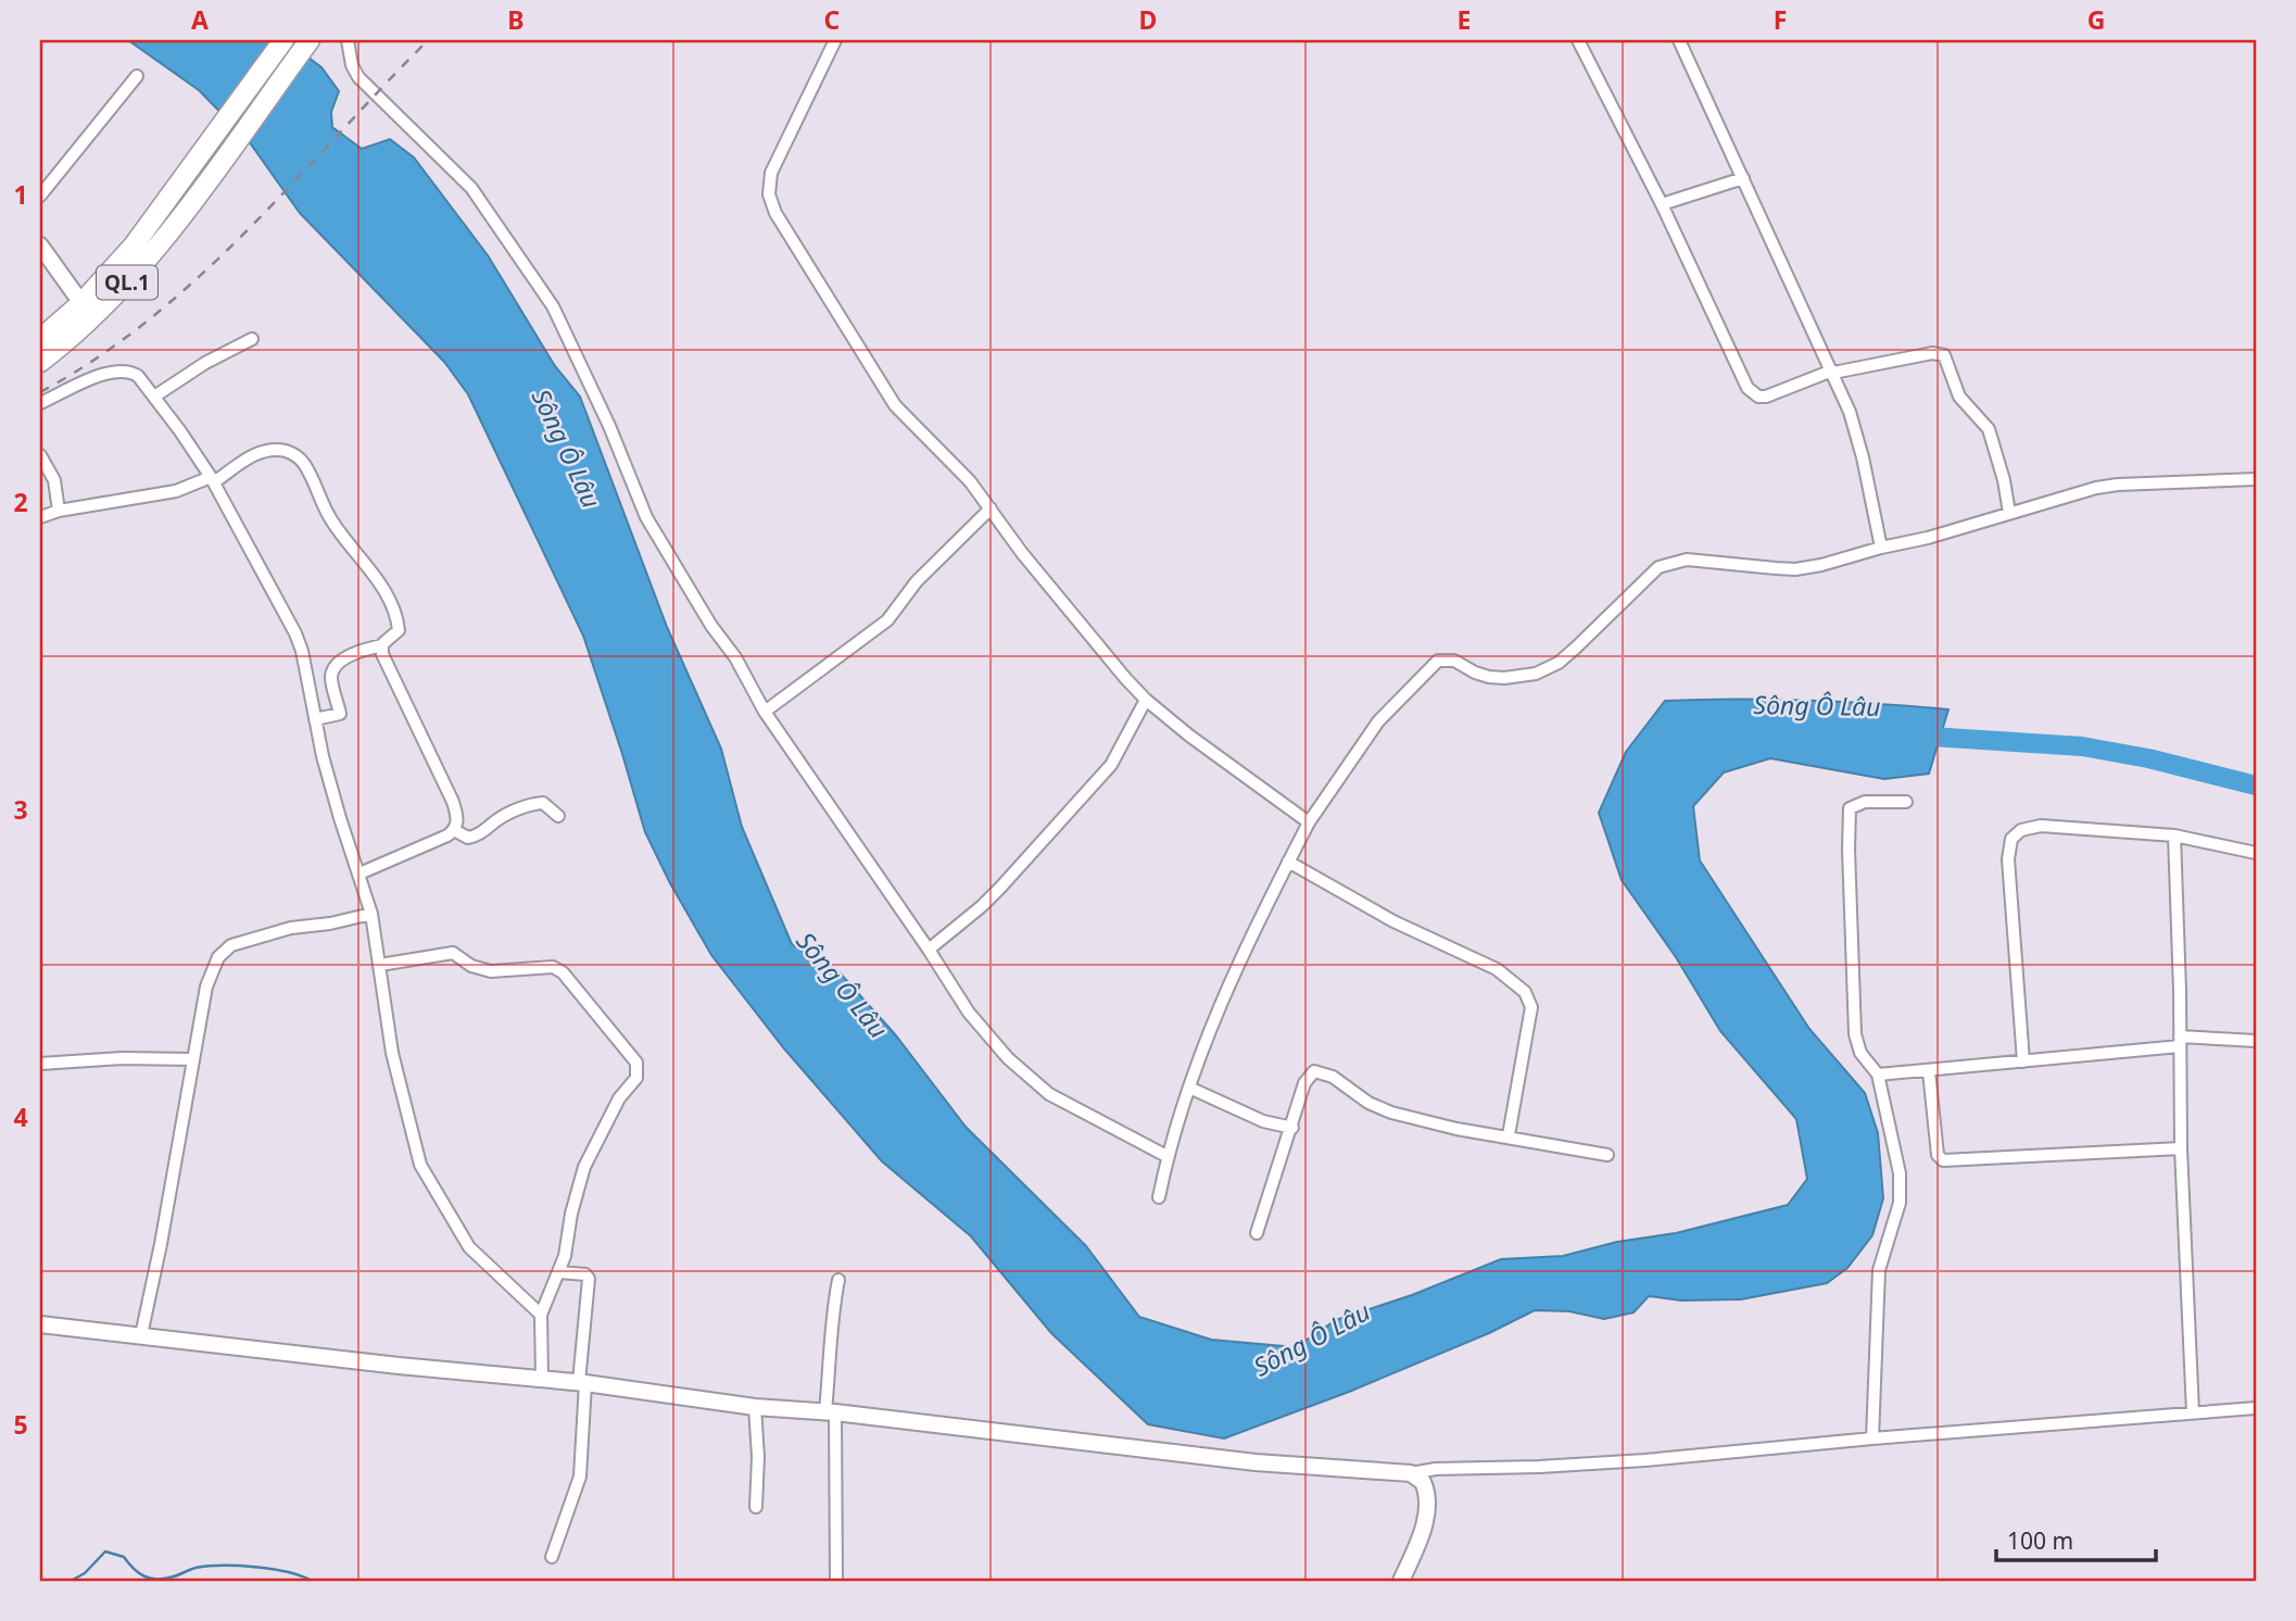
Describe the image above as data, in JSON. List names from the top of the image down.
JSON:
{
  "streets": {
    "highway": ["QL.1"]
  },
  "water": ["Sông Ô Lâu"],
  "scale_bar": "100 m",
  "grid": {
    "columns": [
      "A",
      "B",
      "C",
      "D",
      "E",
      "F",
      "G"
    ],
    "rows": [
      "1",
      "2",
      "3",
      "4",
      "5"
    ]
  }
}
